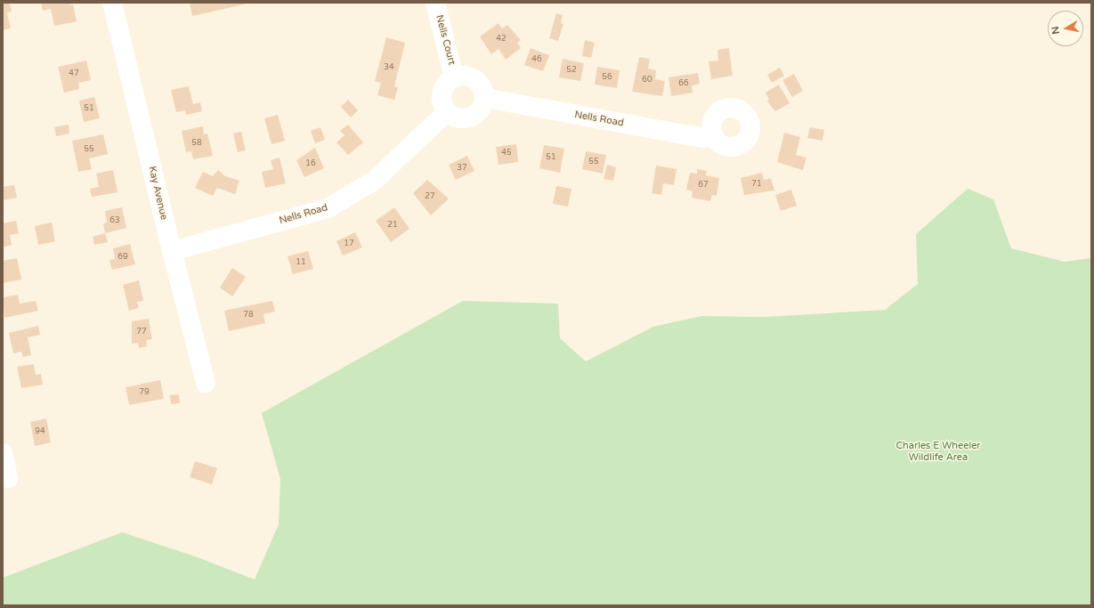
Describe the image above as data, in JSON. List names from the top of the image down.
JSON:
{
  "streets": {
    "street": ["Nells Court", "Nells Road", "Kay Avenue"]
  },
  "crossings": [
    ["Nells Court", "Nells Road"],
    ["Nells Road", "Kay Avenue"]
  ],
  "parks": ["Charles E Wheeler Wildlife Area"],
  "house_numbers": [
    "42",
    "46",
    "34",
    "52",
    "47",
    "56",
    "60",
    "66",
    "51",
    "58",
    "55",
    "45",
    "51",
    "55",
    "16",
    "37",
    "71",
    "67",
    "27",
    "63",
    "21",
    "17",
    "69",
    "11",
    "78",
    "77",
    "79",
    "94"
  ],
  "north": "left"
}
